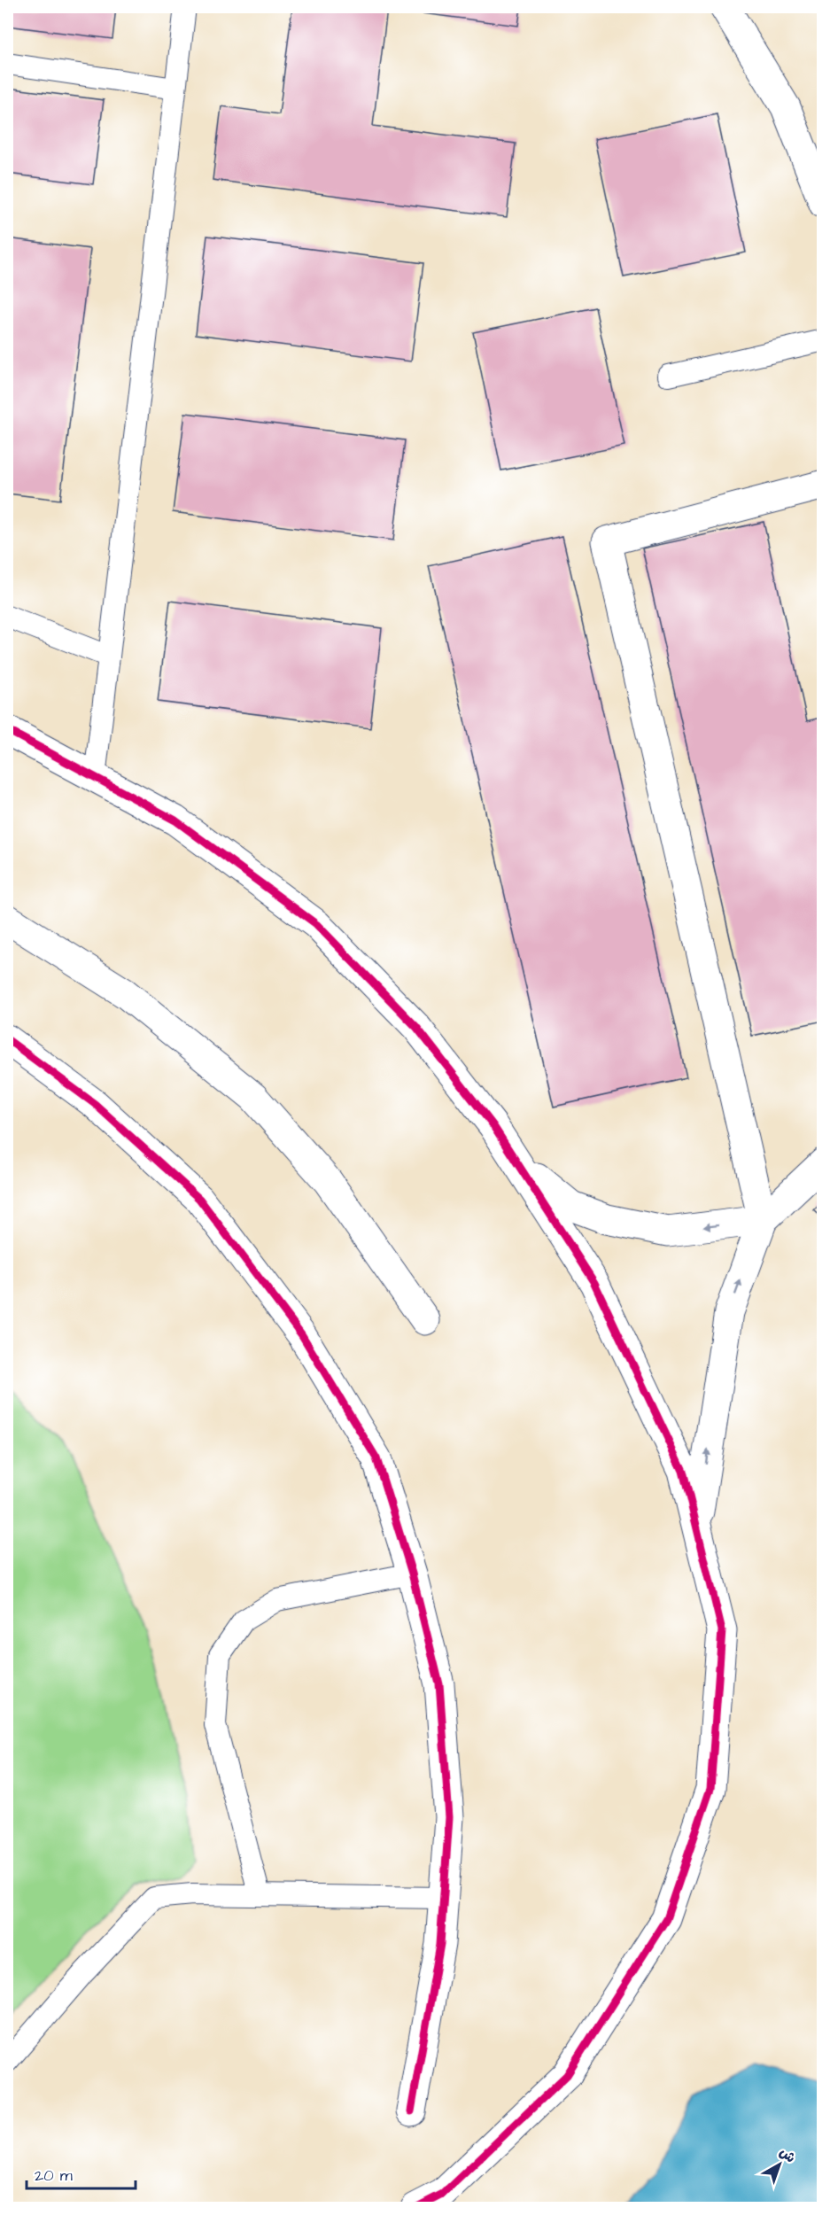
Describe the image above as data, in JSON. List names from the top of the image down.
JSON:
{
  "scale_bar": "20 m",
  "north": "top right"
}
